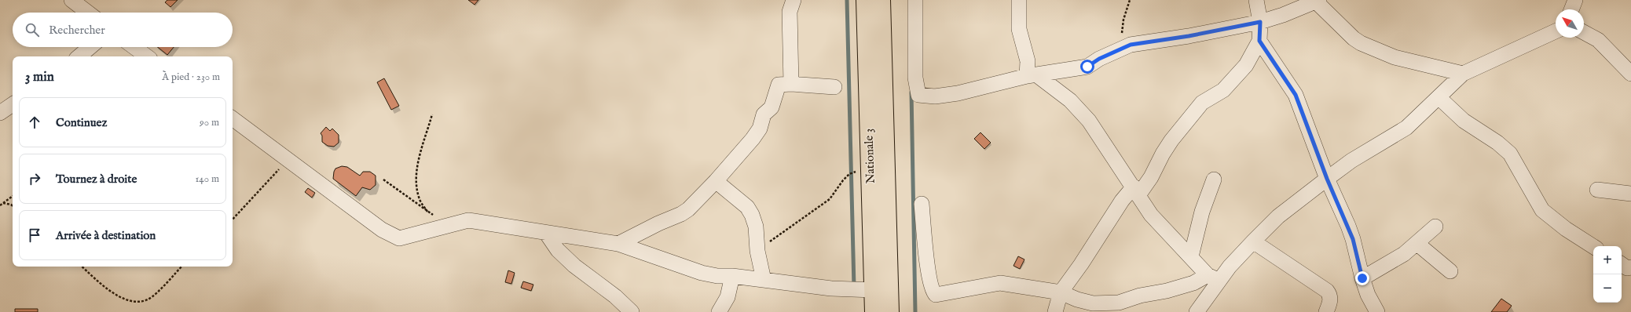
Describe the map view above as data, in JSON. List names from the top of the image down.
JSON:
{
  "streets": {
    "main road": ["Nationale 3"]
  },
  "north": "top left",
  "page": {
    "search": "Rechercher",
    "heading": ["3 min", "À pied · 230 m"],
    "list": [
      ["Continuez", "90 m"],
      ["Tournez à droite", "140 m"],
      "Arrivée à destination"
    ],
    "map_buttons": ["+", "−"]
  }
}
